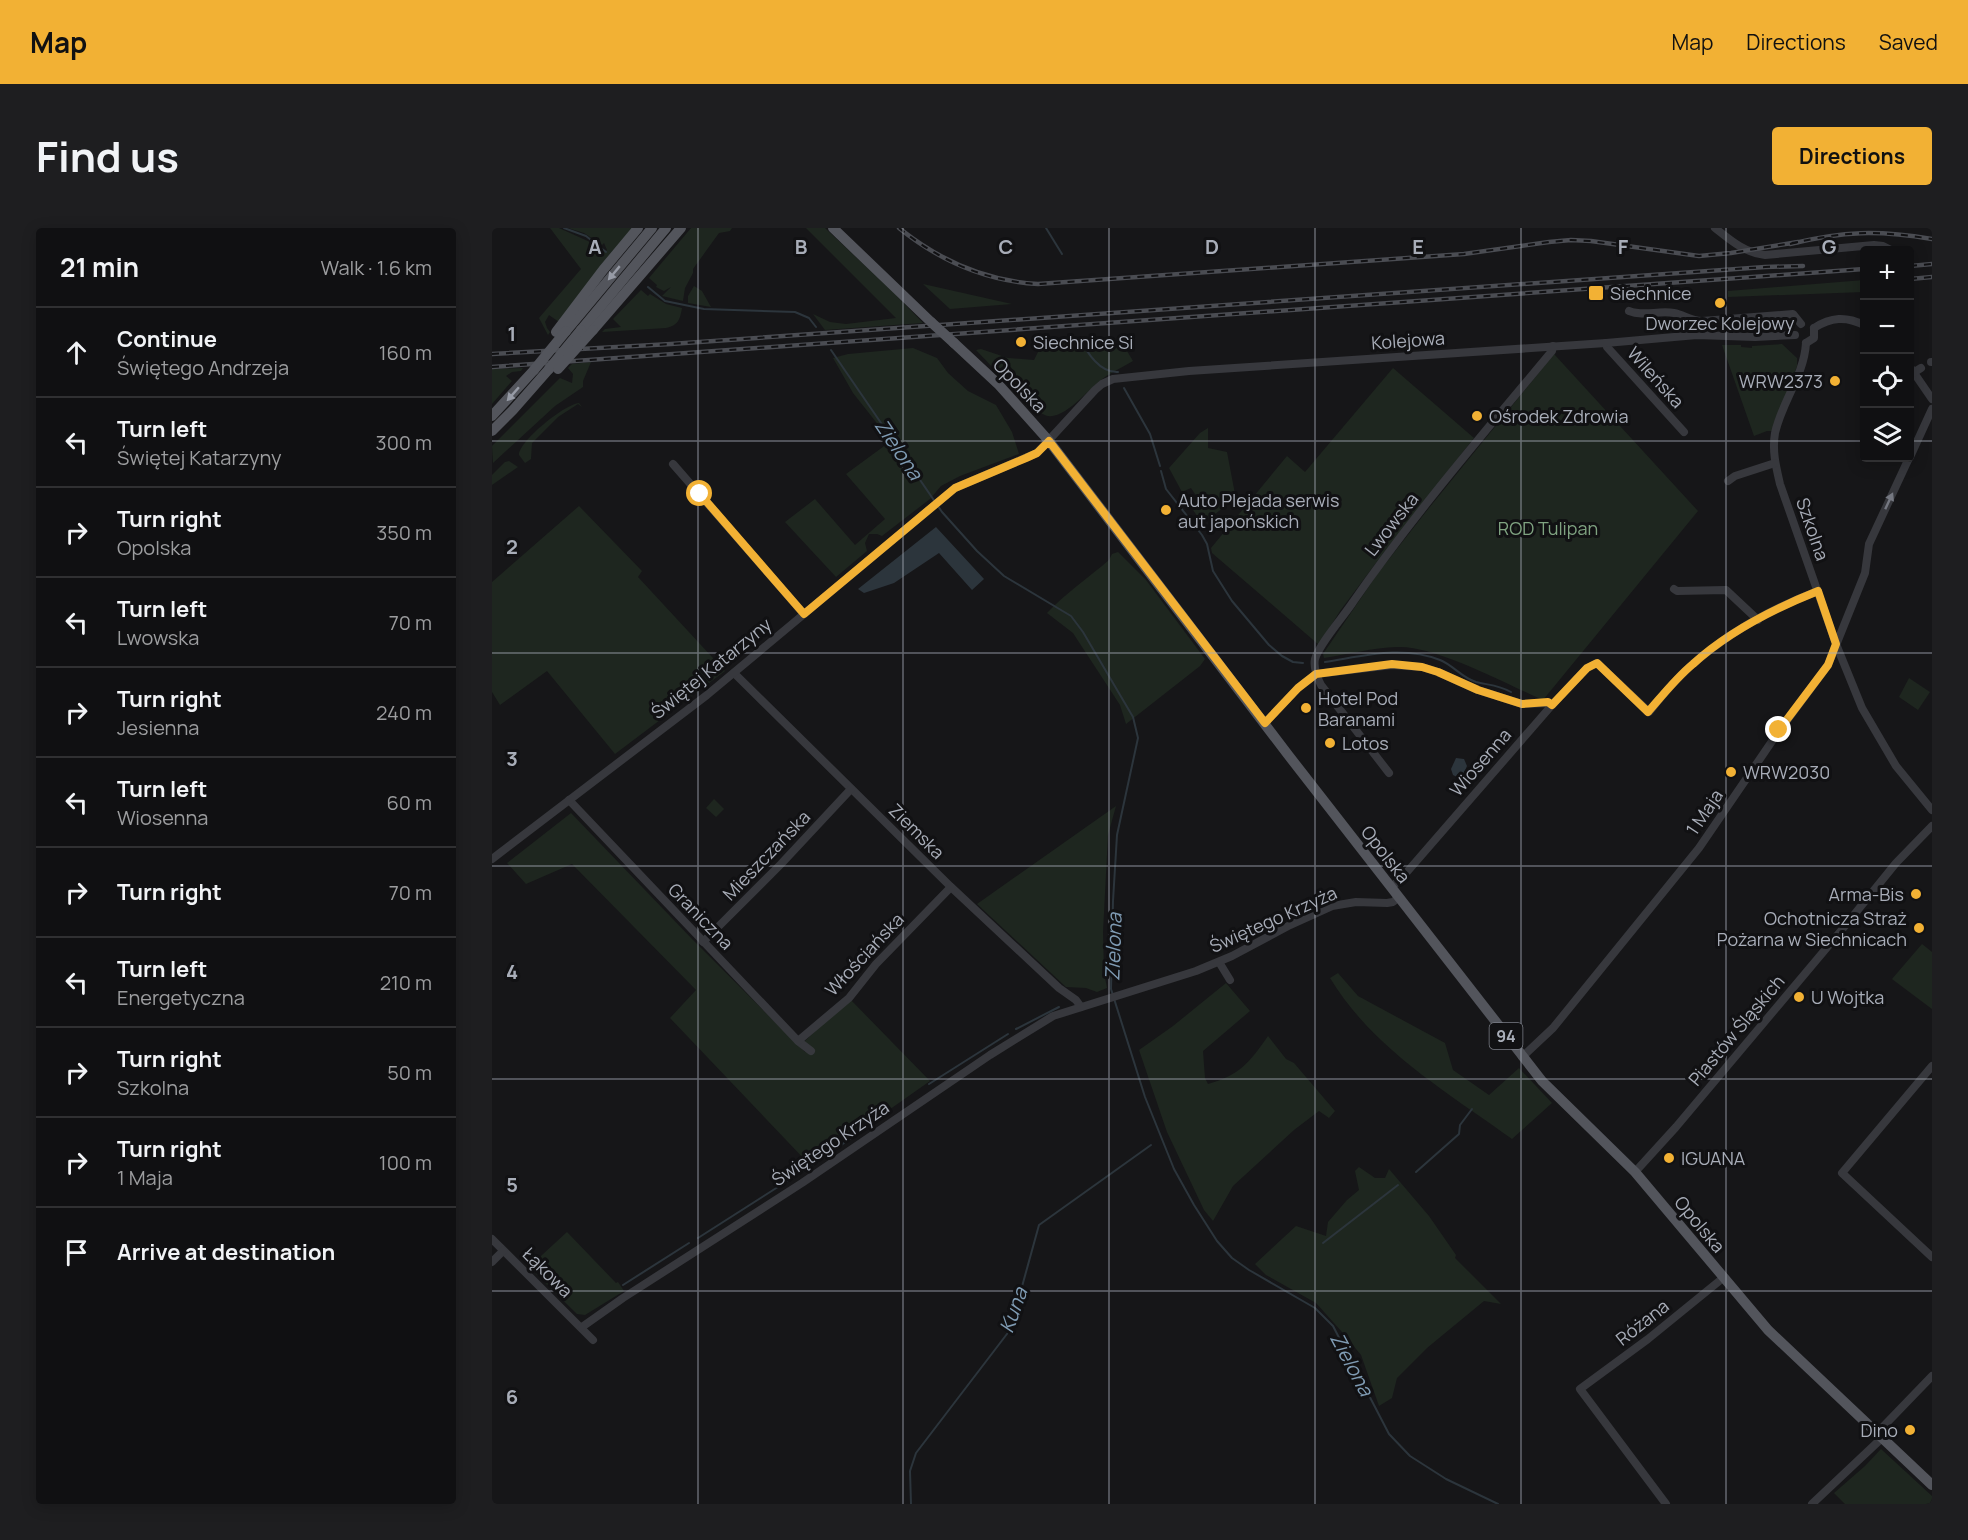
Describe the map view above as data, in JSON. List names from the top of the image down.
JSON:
{
  "streets": {
    "main road": ["Opolska", "94"],
    "street": [
      "Kolejowa",
      "Wileńska",
      "Lwowska",
      "Szkolna",
      "Świętej Katarzyny",
      "Wiosenna",
      "1 Maja",
      "Ziemska",
      "Mieszczańska",
      "Graniczna",
      "Świętego Krzyża",
      "Włościańska",
      "Piastów Śląskich",
      "Łąkowa",
      "Różana"
    ]
  },
  "crossings": [
    ["Kolejowa", "Wileńska"],
    ["Kolejowa", "Opolska"],
    ["Kolejowa", "Lwowska"],
    ["Kolejowa", "Szkolna"],
    ["Kolejowa", "Świętej Katarzyny"],
    ["Opolska", "Świętej Katarzyny"],
    ["Opolska", "Wiosenna"],
    ["Opolska", "1 Maja"],
    ["Opolska", "Świętego Krzyża"],
    ["Opolska", "Piastów Śląskich"],
    ["Opolska", "Różana"],
    ["Szkolna", "1 Maja"],
    ["Świętej Katarzyny", "Ziemska"],
    ["Świętej Katarzyny", "Graniczna"],
    ["Ziemska", "Mieszczańska"],
    ["Ziemska", "Świętego Krzyża"],
    ["Ziemska", "Włościańska"],
    ["Mieszczańska", "Graniczna"],
    ["Graniczna", "Włościańska"],
    ["Świętego Krzyża", "Łąkowa"]
  ],
  "water": ["Zielona", "Kuna"],
  "parks": ["ROD Tulipan"],
  "places": {
    "transit": ["Siechnice"],
    "other": [
      "Dworzec Kolejowy",
      "Siechnice Si",
      "WRW2373",
      "Ośrodek Zdrowia",
      "Auto Plejada serwis aut japońskich",
      "Hotel Pod Baranami",
      "Lotos",
      "WRW2030",
      "Arma-Bis",
      "Ochotnicza Straż Pożarna w Siechnicach",
      "U Wojtka",
      "IGUANA",
      "Dino"
    ]
  },
  "page": {
    "header": "Map",
    "nav": ["Map", "Directions", "Saved"],
    "title": "Find us",
    "buttons": "Directions",
    "heading": ["21 min", "Walk · 1.6 km"],
    "map_buttons": ["+", "−"],
    "list": [
      ["Continue", "Świętego Andrzeja", "160 m"],
      ["Turn left", "Świętej Katarzyny", "300 m"],
      ["Turn right", "Opolska", "350 m"],
      ["Turn left", "Lwowska", "70 m"],
      ["Turn right", "Jesienna", "240 m"],
      ["Turn left", "Wiosenna", "60 m"],
      ["Turn right", "70 m"],
      ["Turn left", "Energetyczna", "210 m"],
      ["Turn right", "Szkolna", "50 m"],
      ["Turn right", "1 Maja", "100 m"],
      "Arrive at destination"
    ]
  },
  "grid": {
    "columns": [
      "A",
      "B",
      "C",
      "D",
      "E",
      "F",
      "G"
    ],
    "rows": [
      "1",
      "2",
      "3",
      "4",
      "5",
      "6"
    ]
  }
}
